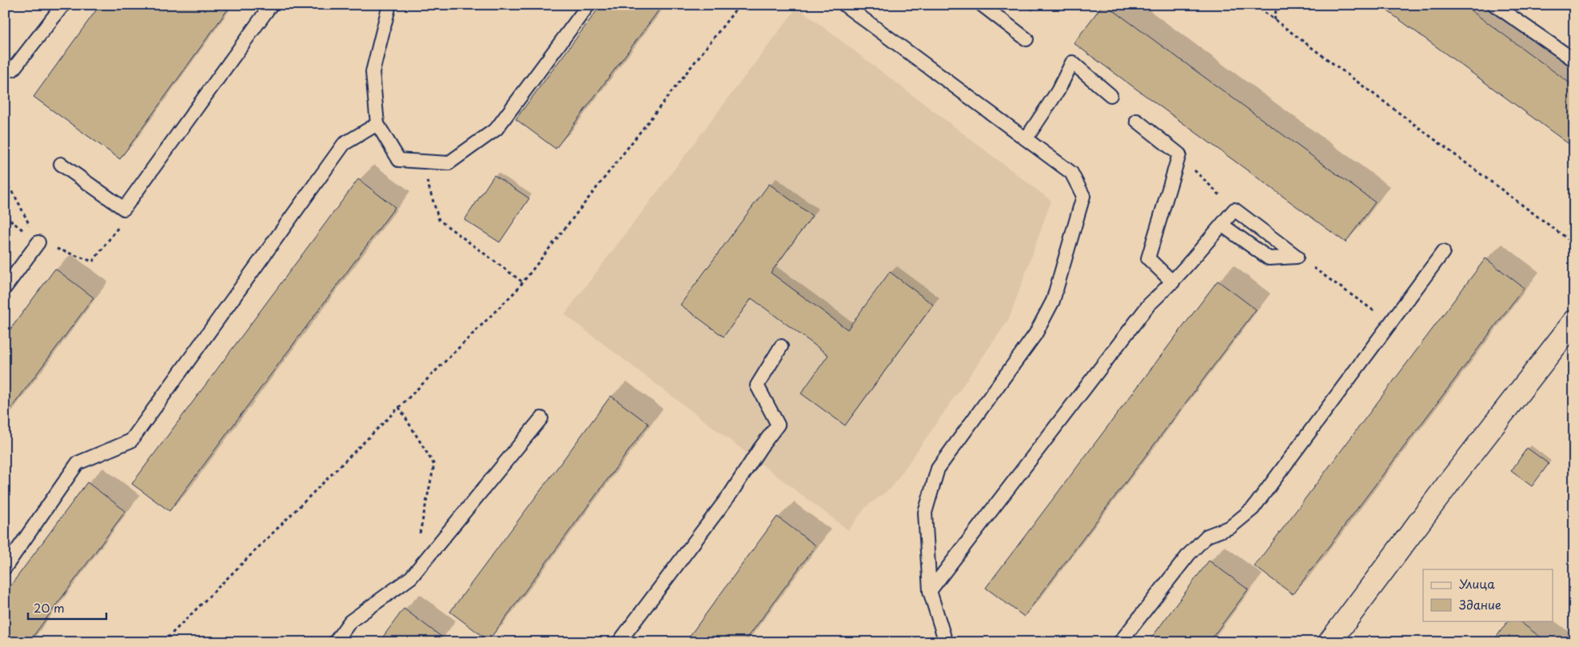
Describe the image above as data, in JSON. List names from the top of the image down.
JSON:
{
  "legend": ["Улица", "Здание"],
  "scale_bar": "20 m"
}
